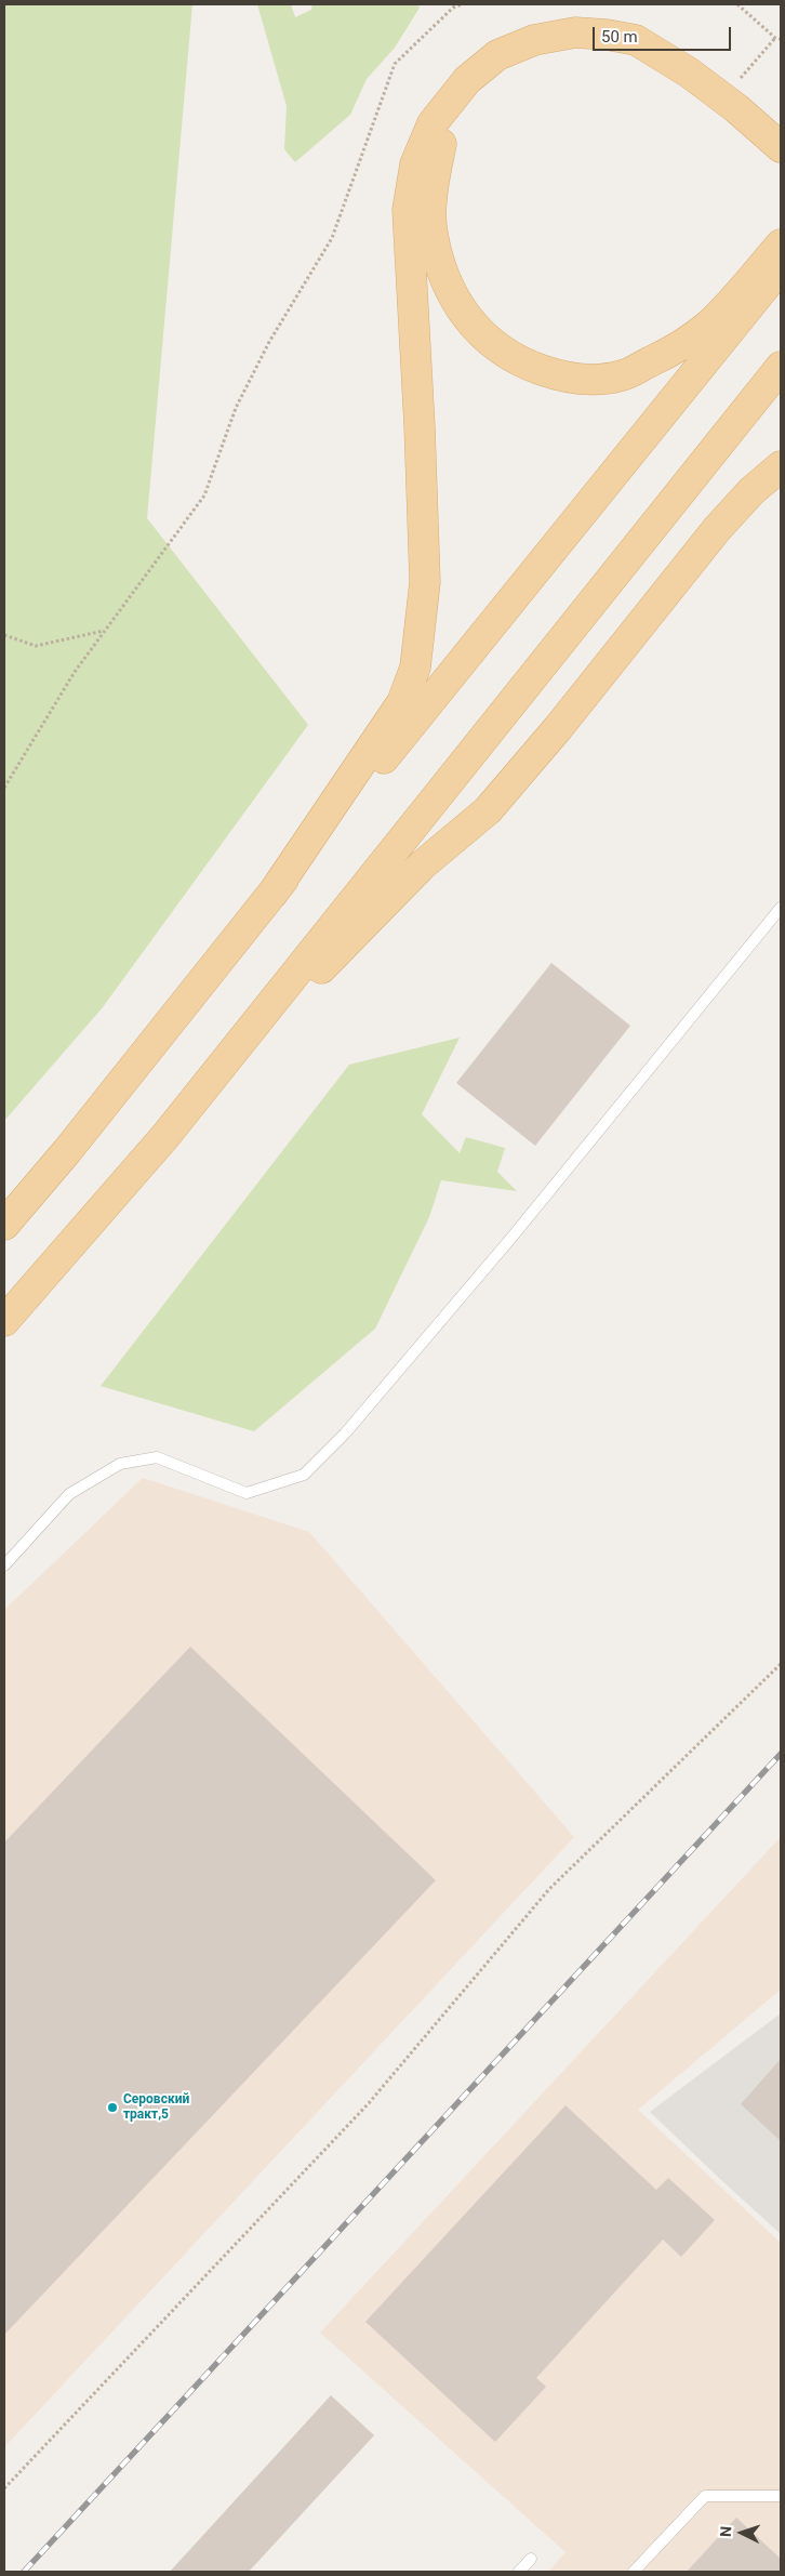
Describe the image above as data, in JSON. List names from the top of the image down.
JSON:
{
  "places": ["Серовский тракт,5"],
  "scale_bar": "50 m",
  "north": "left"
}
